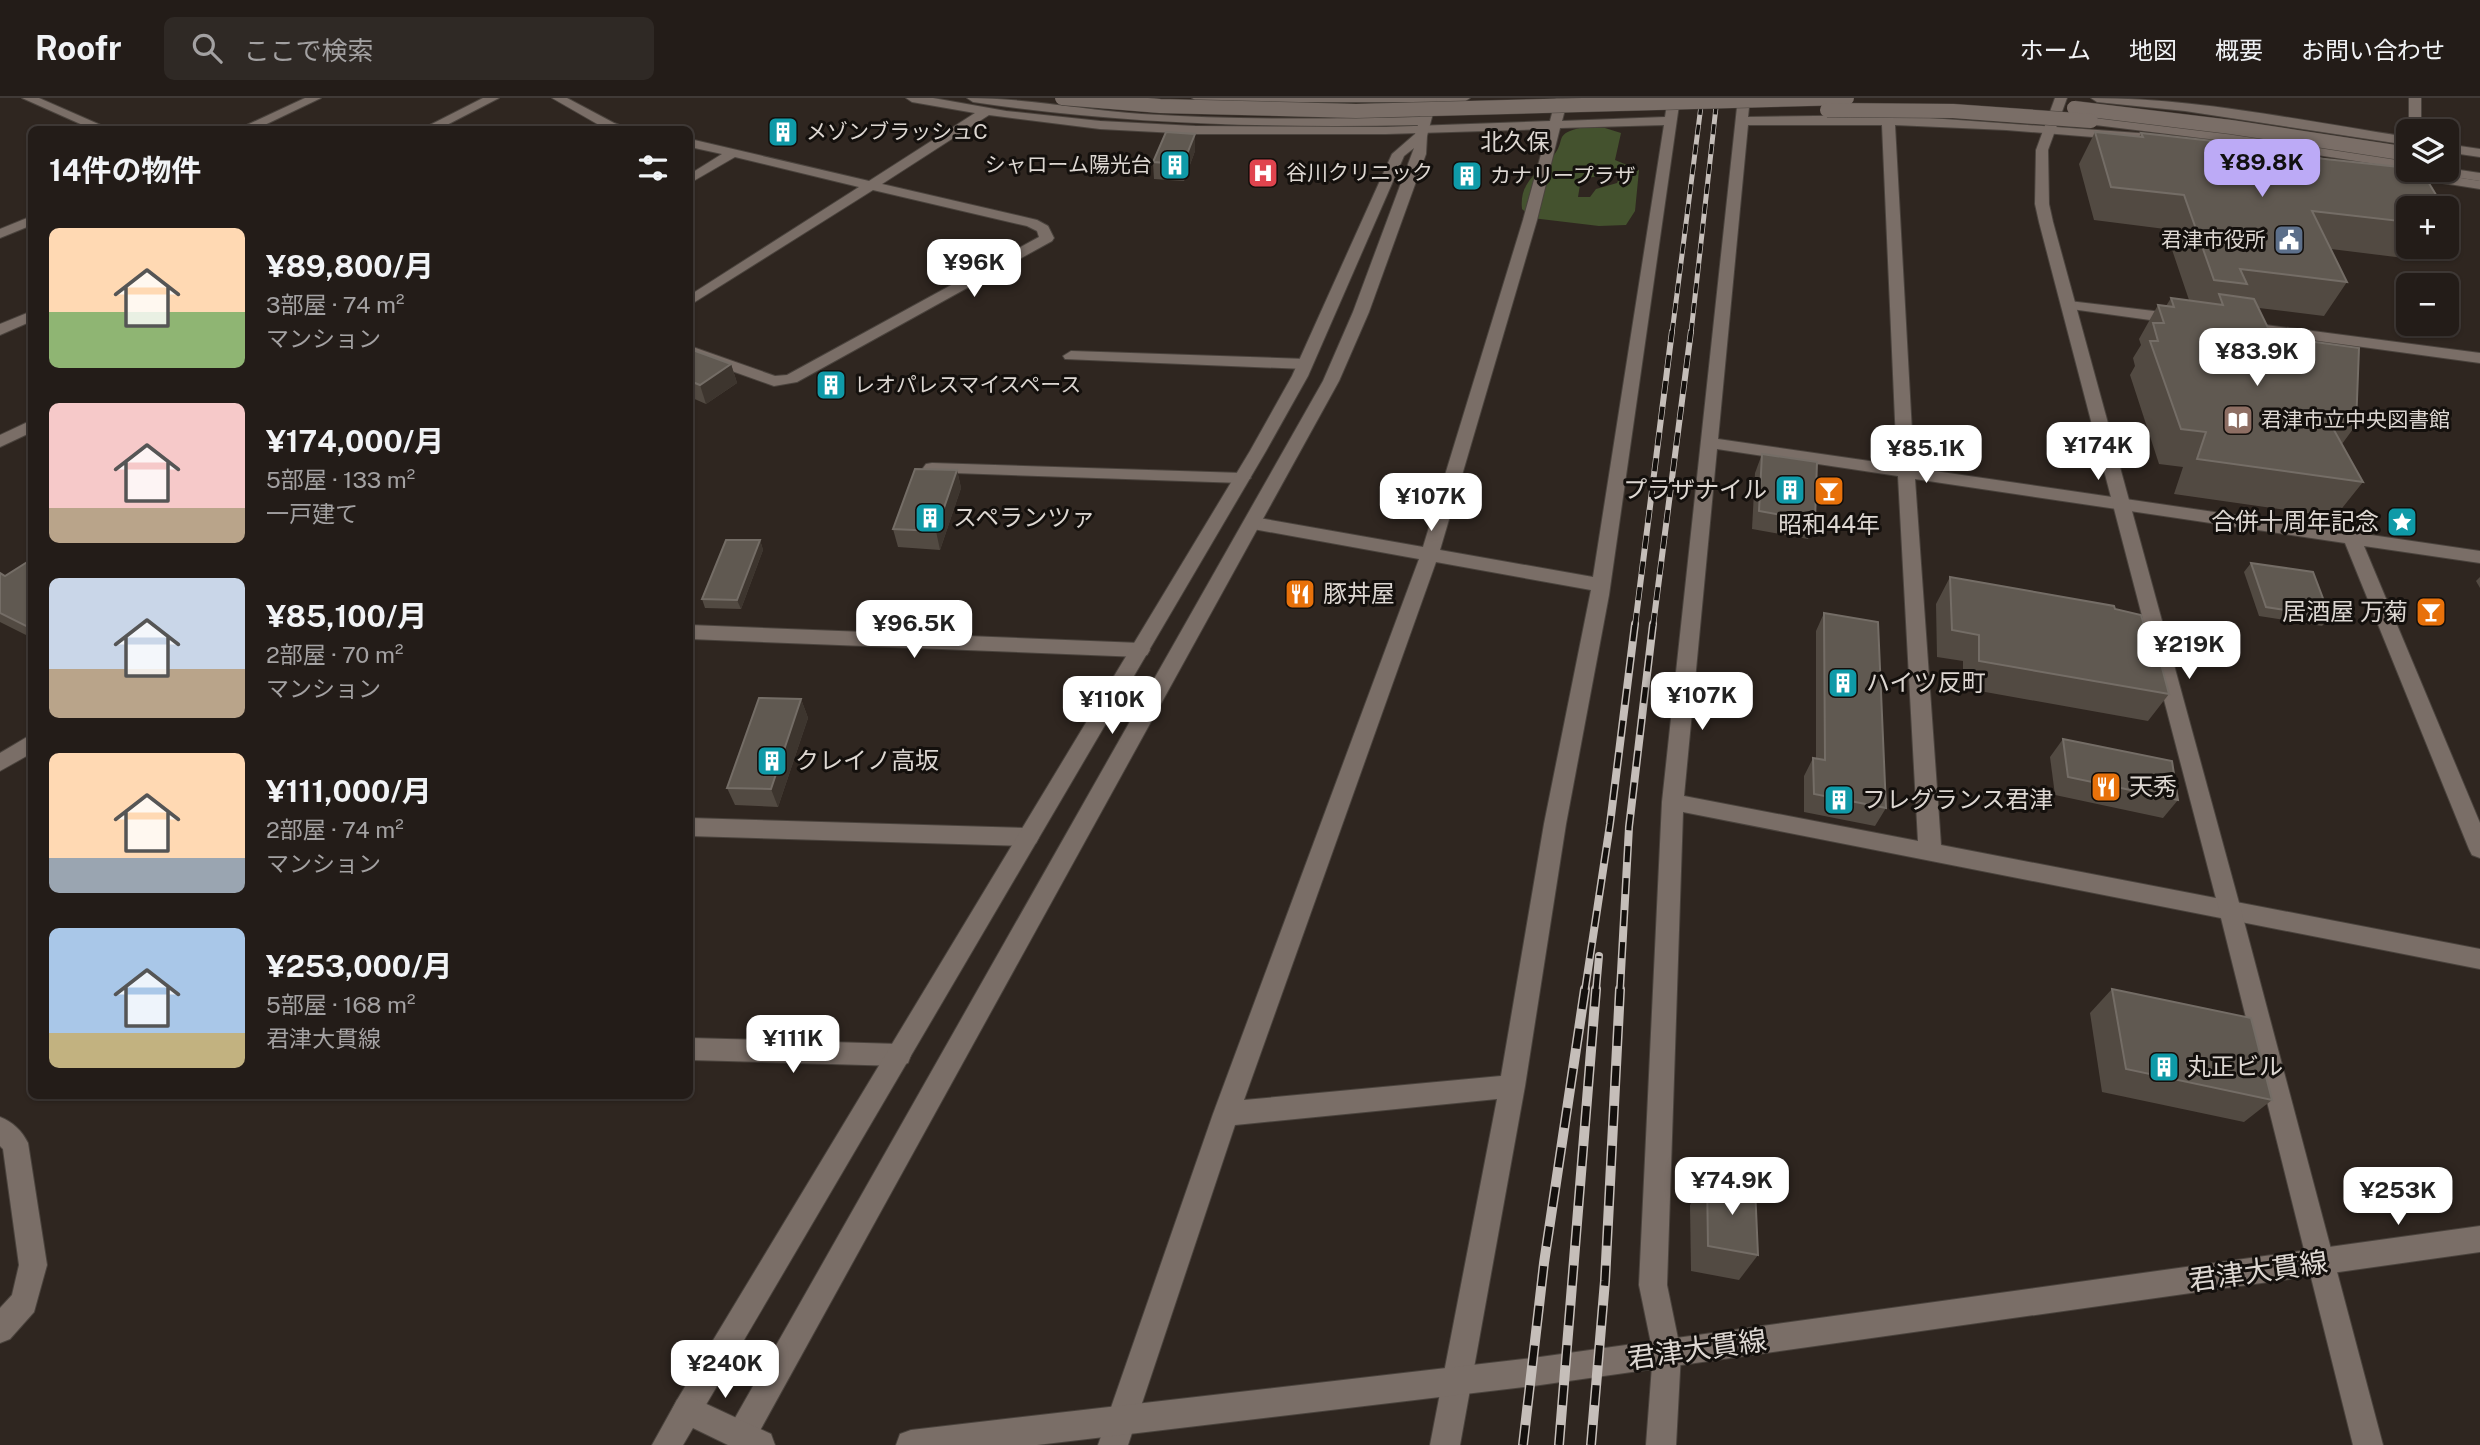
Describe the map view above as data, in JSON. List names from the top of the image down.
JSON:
{
  "streets": {
    "street": ["君津大貫線"]
  },
  "districts": ["北久保"],
  "places": {
    "building": [
      "メゾンブラッシュC",
      "シャローム陽光台",
      "カナリープラザ",
      "レオパレスマイスペース",
      "プラザナイル",
      "スペランツァ",
      "ハイツ反町",
      "クレイノ高坂",
      "フレグランス君津",
      "丸正ビル"
    ],
    "hospital": ["谷川クリニック"],
    "public building": ["君津市役所"],
    "library": ["君津市立中央図書館"],
    "bar": ["昭和44年", "居酒屋 万菊"],
    "place": ["合併十周年記念"],
    "restaurant": ["豚丼屋", "天秀"]
  },
  "page": {
    "header": "Roofr",
    "search": "ここで検索",
    "nav": [
      "ホーム",
      "地図",
      "概要",
      "お問い合わせ"
    ],
    "map_buttons": ["+", "−"],
    "heading": "14件の物件",
    "price": [
      "¥89.8K",
      "¥96K",
      "¥83.9K",
      "¥174K",
      "¥85.1K",
      "¥107K",
      "¥96.5K",
      "¥219K",
      "¥107K",
      "¥110K",
      "¥111K",
      "¥74.9K",
      "¥253K",
      "¥240K"
    ],
    "list": [
      {
        "name": "¥89,800/月",
        "note": "3部屋 · 74 m² · マンション"
      },
      {
        "name": "¥174,000/月",
        "note": "5部屋 · 133 m² · 一戸建て"
      },
      {
        "name": "¥85,100/月",
        "note": "2部屋 · 70 m² · マンション"
      },
      {
        "name": "¥111,000/月",
        "note": "2部屋 · 74 m² · マンション"
      },
      {
        "name": "¥253,000/月",
        "note": "5部屋 · 168 m² · 君津大貫線"
      }
    ]
  }
}
